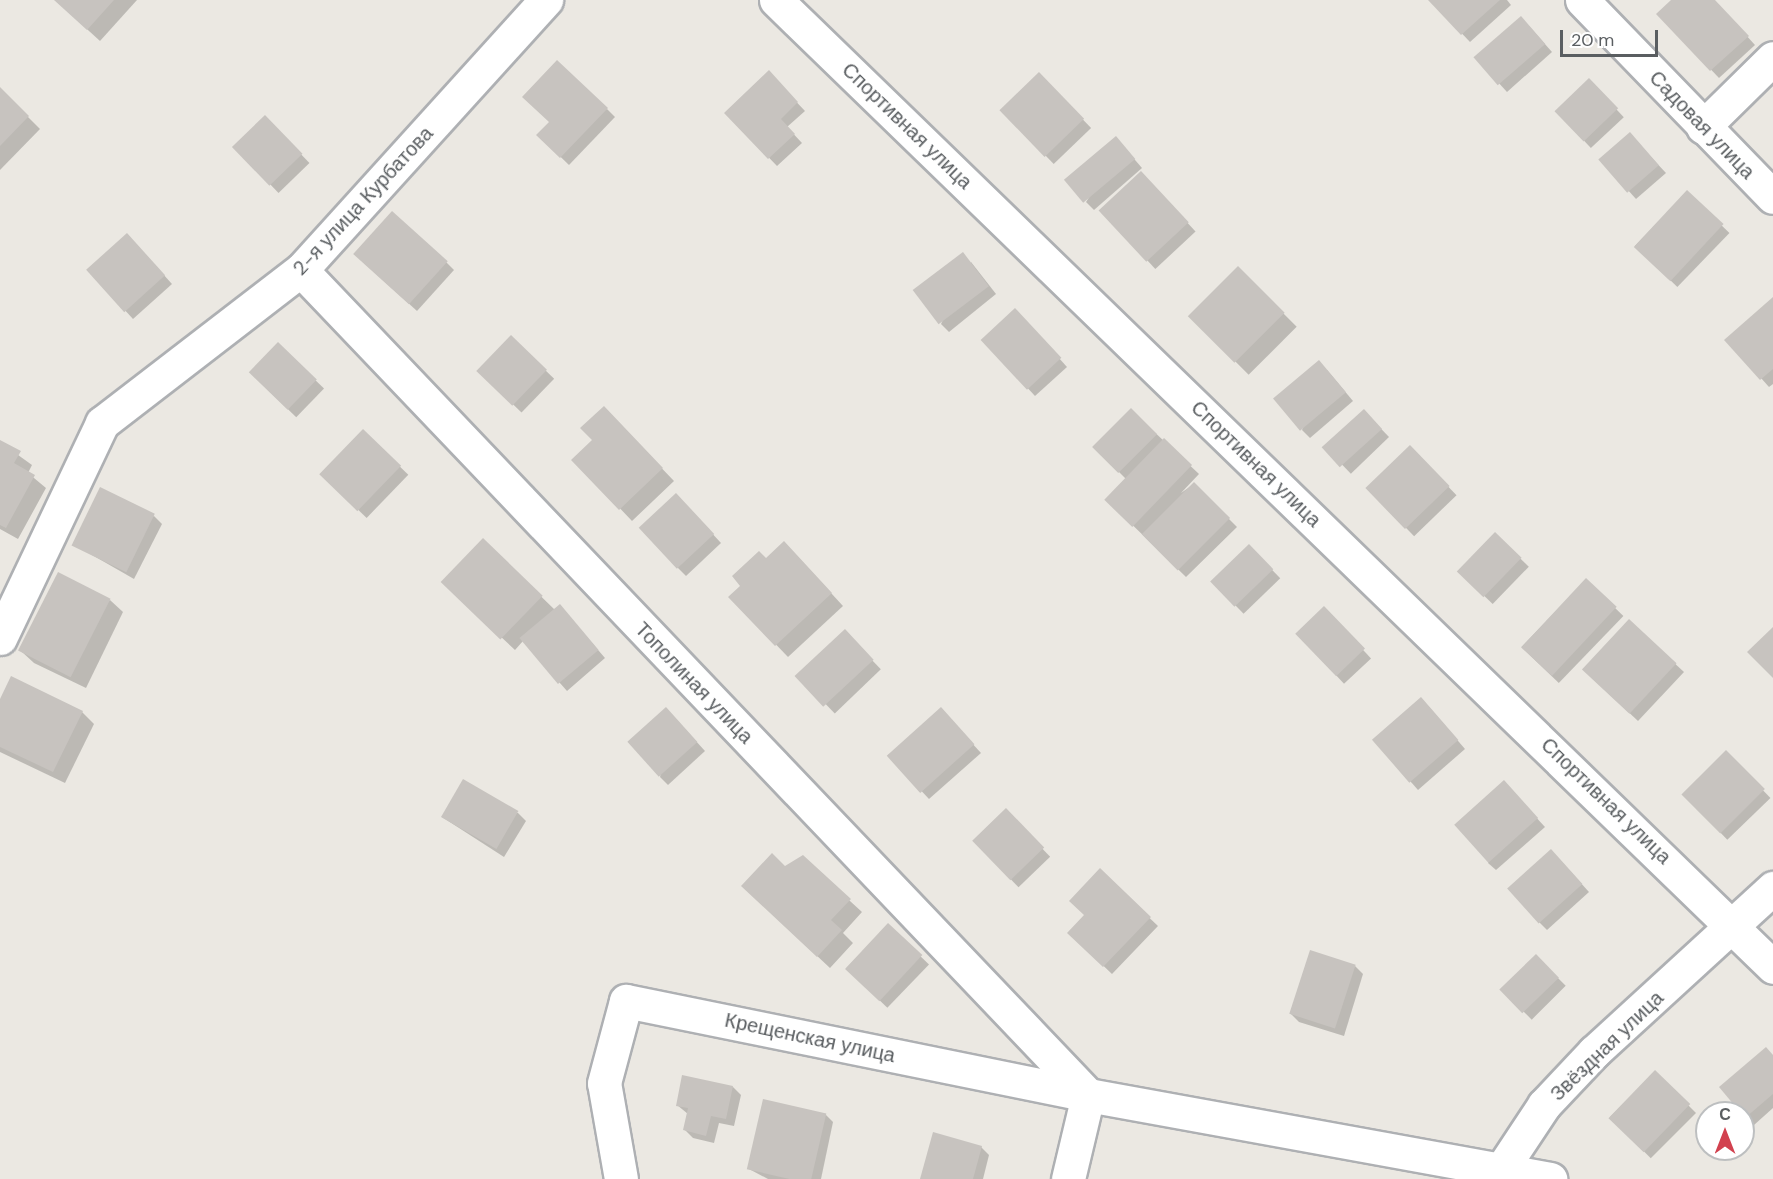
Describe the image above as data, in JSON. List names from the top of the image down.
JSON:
{
  "streets": {
    "street": [
      "Садовая улица",
      "Спортивная улица",
      "2-я улица Курбатова",
      "Тополиная улица",
      "Крещенская улица",
      "Звёздная улица"
    ]
  },
  "crossings": [
    ["Спортивная улица", "Звёздная улица"],
    ["2-я улица Курбатова", "Тополиная улица"],
    ["Тополиная улица", "Крещенская улица"]
  ],
  "scale_bar": "20 m",
  "north": "top"
}
